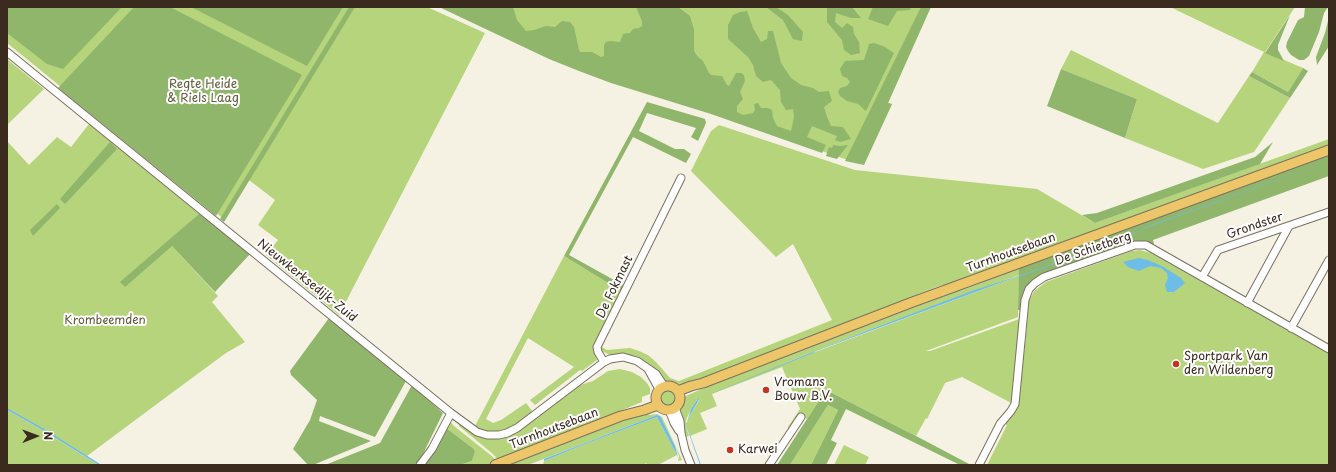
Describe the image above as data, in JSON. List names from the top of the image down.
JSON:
{
  "streets": {
    "main road": ["Turnhoutsebaan"],
    "street": [
      "Grondster",
      "De Schietberg",
      "Nieuwkerksedijk-Zuid",
      "De Fokmast"
    ]
  },
  "crossings": [
    ["Grondster", "De Schietberg"],
    ["Nieuwkerksedijk-Zuid", "De Fokmast"]
  ],
  "parks": ["Regte Heide & Riels Laag", "Krombeemden"],
  "places": ["Sportpark Van den Wildenberg", "Vromans Bouw B.V.", "Karwei"],
  "north": "right"
}
